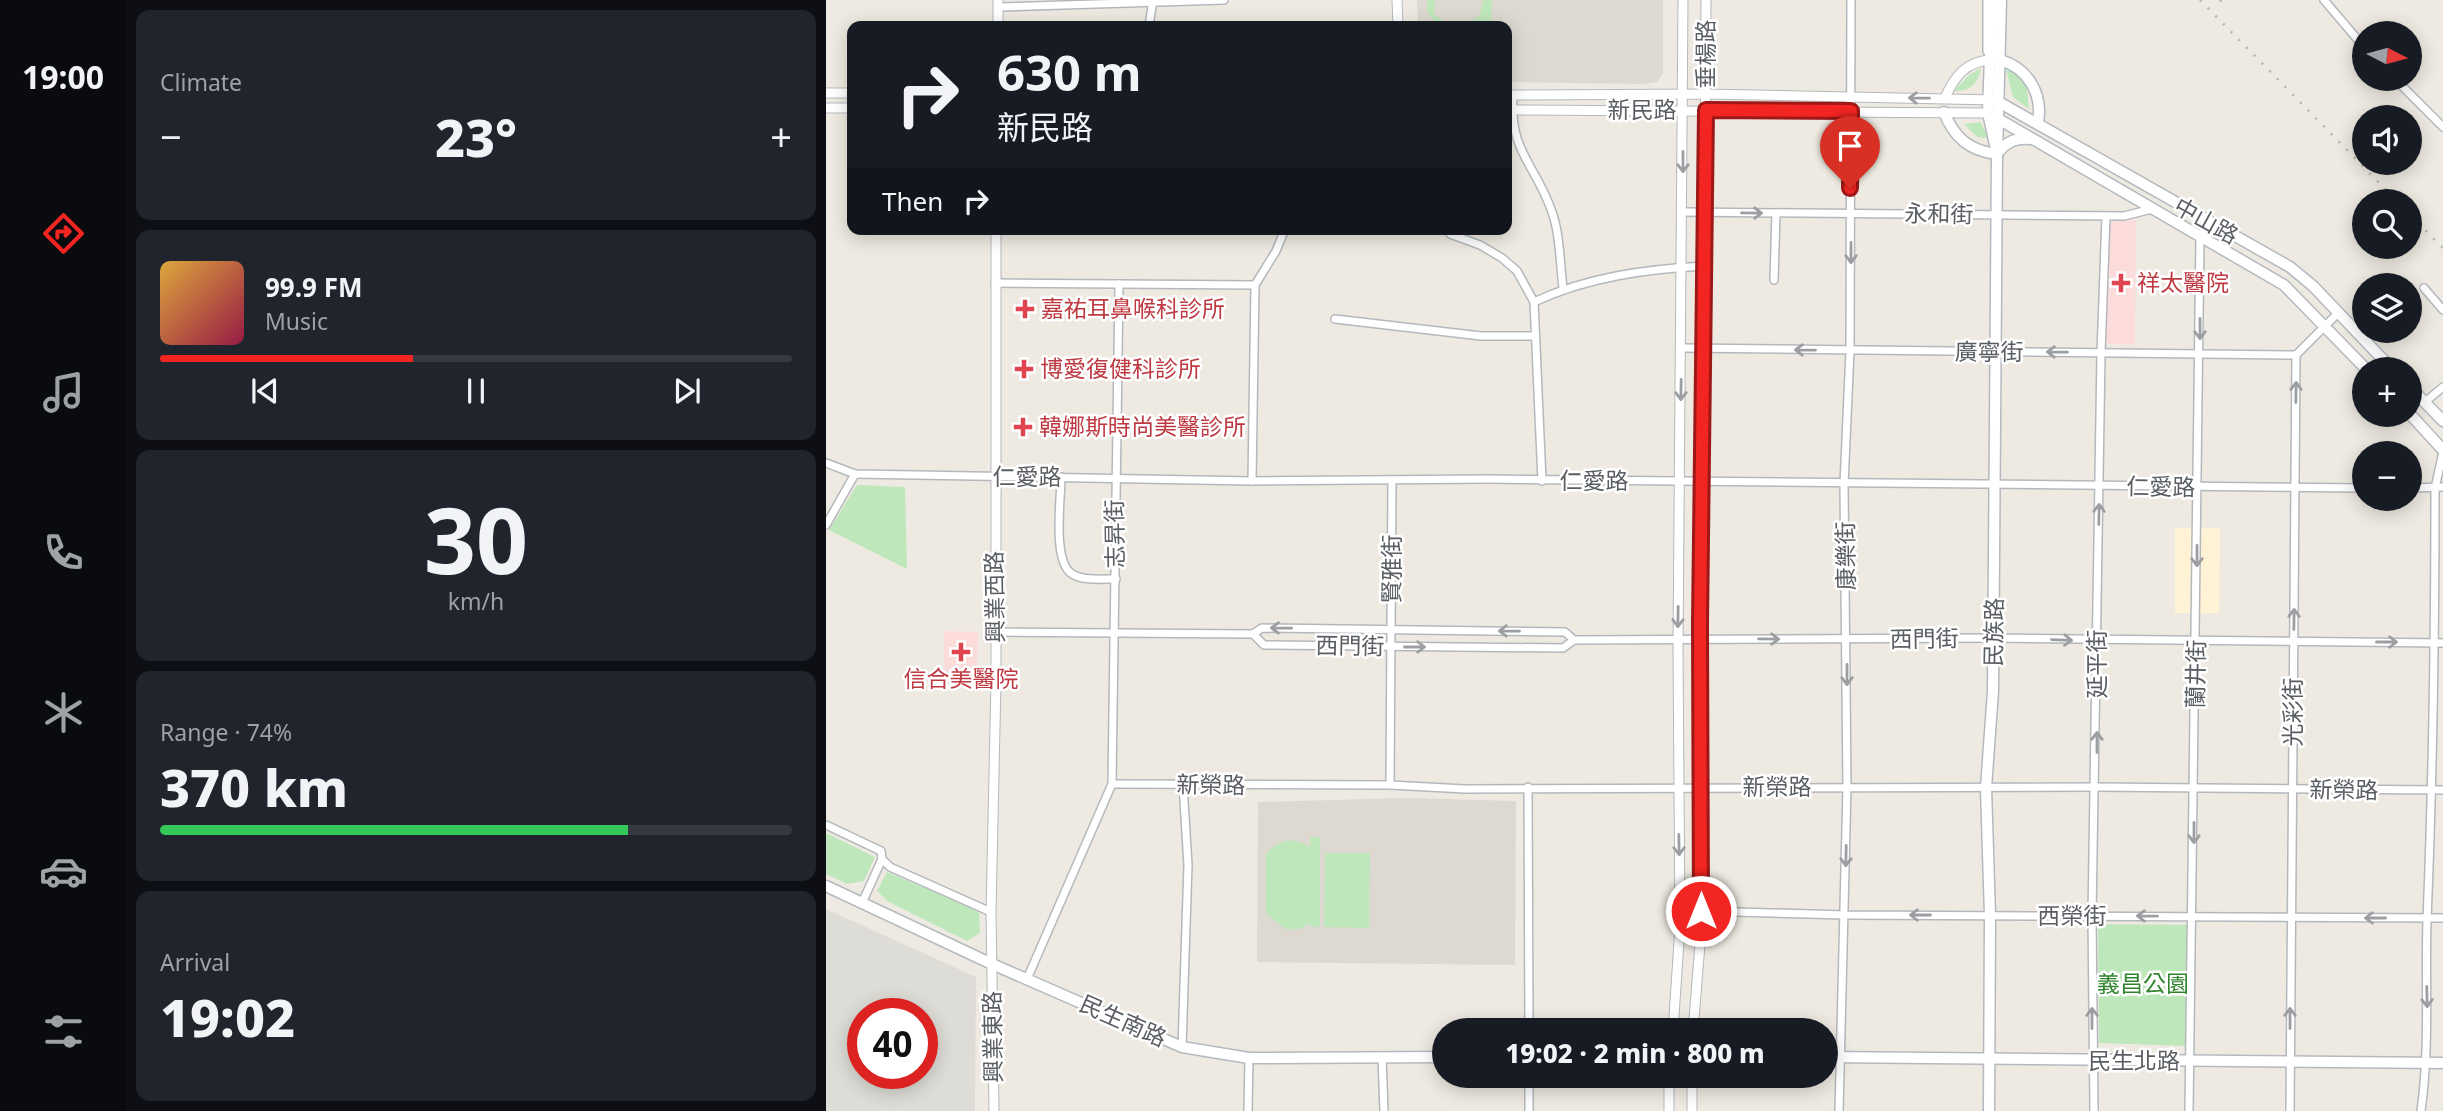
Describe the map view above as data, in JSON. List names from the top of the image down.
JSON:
{
  "streets": {
    "main road": [
      "中山路",
      "民族路",
      "民生南路",
      "民生北路"
    ],
    "street": [
      "垂楊路",
      "新民路",
      "永和街",
      "廣寧街",
      "仁愛路",
      "志昇街",
      "康樂街",
      "賢雅街",
      "興業西路",
      "西門街",
      "延平街",
      "蘭井街",
      "光彩街",
      "新榮路",
      "西榮街",
      "興業東路"
    ]
  },
  "crossings": [
    ["垂楊路", "新民路"],
    ["垂楊路", "永和街"],
    ["垂楊路", "廣寧街"],
    ["垂楊路", "仁愛路"],
    ["垂楊路", "西門街"],
    ["垂楊路", "新榮路"],
    ["垂楊路", "西榮街"],
    ["新民路", "中山路"],
    ["新民路", "康樂街"],
    ["新民路", "民族路"],
    ["永和街", "中山路"],
    ["永和街", "康樂街"],
    ["永和街", "民族路"],
    ["永和街", "延平街"],
    ["中山路", "民族路"],
    ["中山路", "蘭井街"],
    ["廣寧街", "康樂街"],
    ["廣寧街", "民族路"],
    ["廣寧街", "延平街"],
    ["廣寧街", "蘭井街"],
    ["廣寧街", "光彩街"],
    ["仁愛路", "志昇街"],
    ["仁愛路", "康樂街"],
    ["仁愛路", "賢雅街"],
    ["仁愛路", "興業西路"],
    ["仁愛路", "民族路"],
    ["仁愛路", "延平街"],
    ["仁愛路", "蘭井街"],
    ["仁愛路", "光彩街"],
    ["志昇街", "西門街"],
    ["志昇街", "新榮路"],
    ["康樂街", "西門街"],
    ["康樂街", "新榮路"],
    ["康樂街", "西榮街"],
    ["康樂街", "民生北路"],
    ["賢雅街", "西門街"],
    ["賢雅街", "新榮路"],
    ["興業西路", "西門街"],
    ["興業西路", "民生南路"],
    ["興業西路", "興業東路"],
    ["民族路", "西門街"],
    ["民族路", "新榮路"],
    ["民族路", "西榮街"],
    ["民族路", "民生北路"],
    ["西門街", "延平街"],
    ["西門街", "蘭井街"],
    ["西門街", "光彩街"],
    ["延平街", "新榮路"],
    ["延平街", "西榮街"],
    ["延平街", "民生北路"],
    ["蘭井街", "新榮路"],
    ["蘭井街", "西榮街"],
    ["蘭井街", "民生北路"],
    ["光彩街", "新榮路"],
    ["光彩街", "西榮街"],
    ["光彩街", "民生北路"],
    ["民生南路", "興業東路"]
  ],
  "one_way": [
    "廣寧街",
    "康樂街",
    "延平街",
    "蘭井街",
    "光彩街",
    "西榮街"
  ],
  "parks": ["義昌公園"],
  "places": {
    "health": [
      "祥太醫院",
      "嘉祐耳鼻喉科診所",
      "博愛復健科診所",
      "韓娜斯時尚美醫診所",
      "信合美醫院"
    ]
  },
  "north": "right",
  "page": {
    "tabs": "19:00",
    "tile": [
      "Climate",
      ["30", "km/h"],
      ["Range · 74%", "370 km"],
      ["Arrival", "19:02"]
    ],
    "map_buttons": ["+", "−"],
    "turn": ["630 m", "新民路"],
    "heat": ["−", "23°", "+"],
    "then": "Then",
    "song": ["99.9 FM", "Music"],
    "limit": "40",
    "trip": "19:02 · 2 min · 800 m"
  }
}
